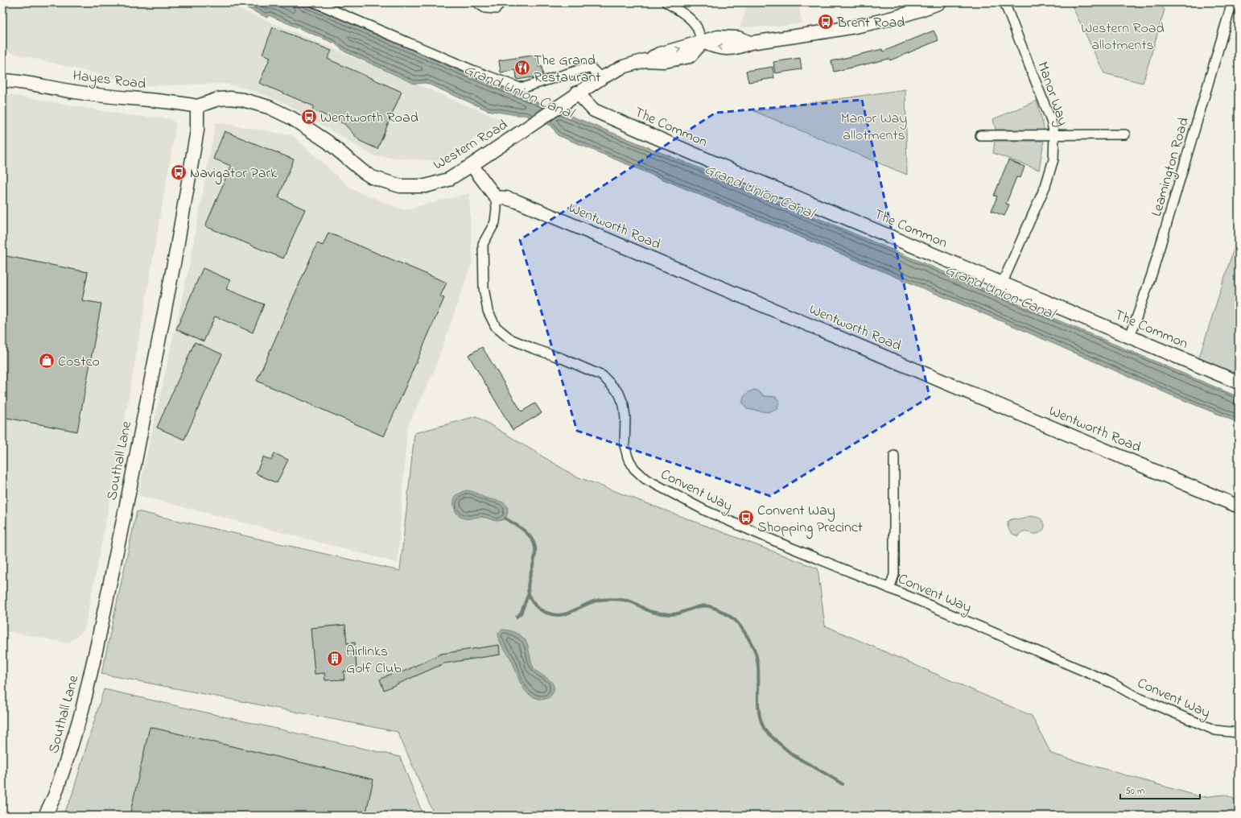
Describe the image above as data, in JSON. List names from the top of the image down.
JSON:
{
  "streets": {
    "street": [
      "Hayes Road",
      "Manor Way",
      "The Common",
      "Western Road",
      "Leamington Road",
      "Wentworth Road",
      "Southall Lane",
      "Convent Way"
    ]
  },
  "crossings": [
    ["Hayes Road", "Western Road"],
    ["Hayes Road", "Southall Lane"],
    ["Manor Way", "The Common"],
    ["The Common", "Western Road"],
    ["The Common", "Leamington Road"],
    ["Western Road", "Southall Lane"],
    ["Wentworth Road", "Convent Way"]
  ],
  "water": ["Grand Union Canal"],
  "parks": ["Western Road allotments", "Manor Way allotments"],
  "places": {
    "bus stop": [
      "Brent Road",
      "Wentworth Road",
      "Navigator Park",
      "Convent Way Shopping Precinct"
    ],
    "restaurant": ["The Grand Restaurant"],
    "shop": ["Costco"],
    "building": ["Airlinks Golf Club"]
  },
  "scale_bar": "50 m"
}
